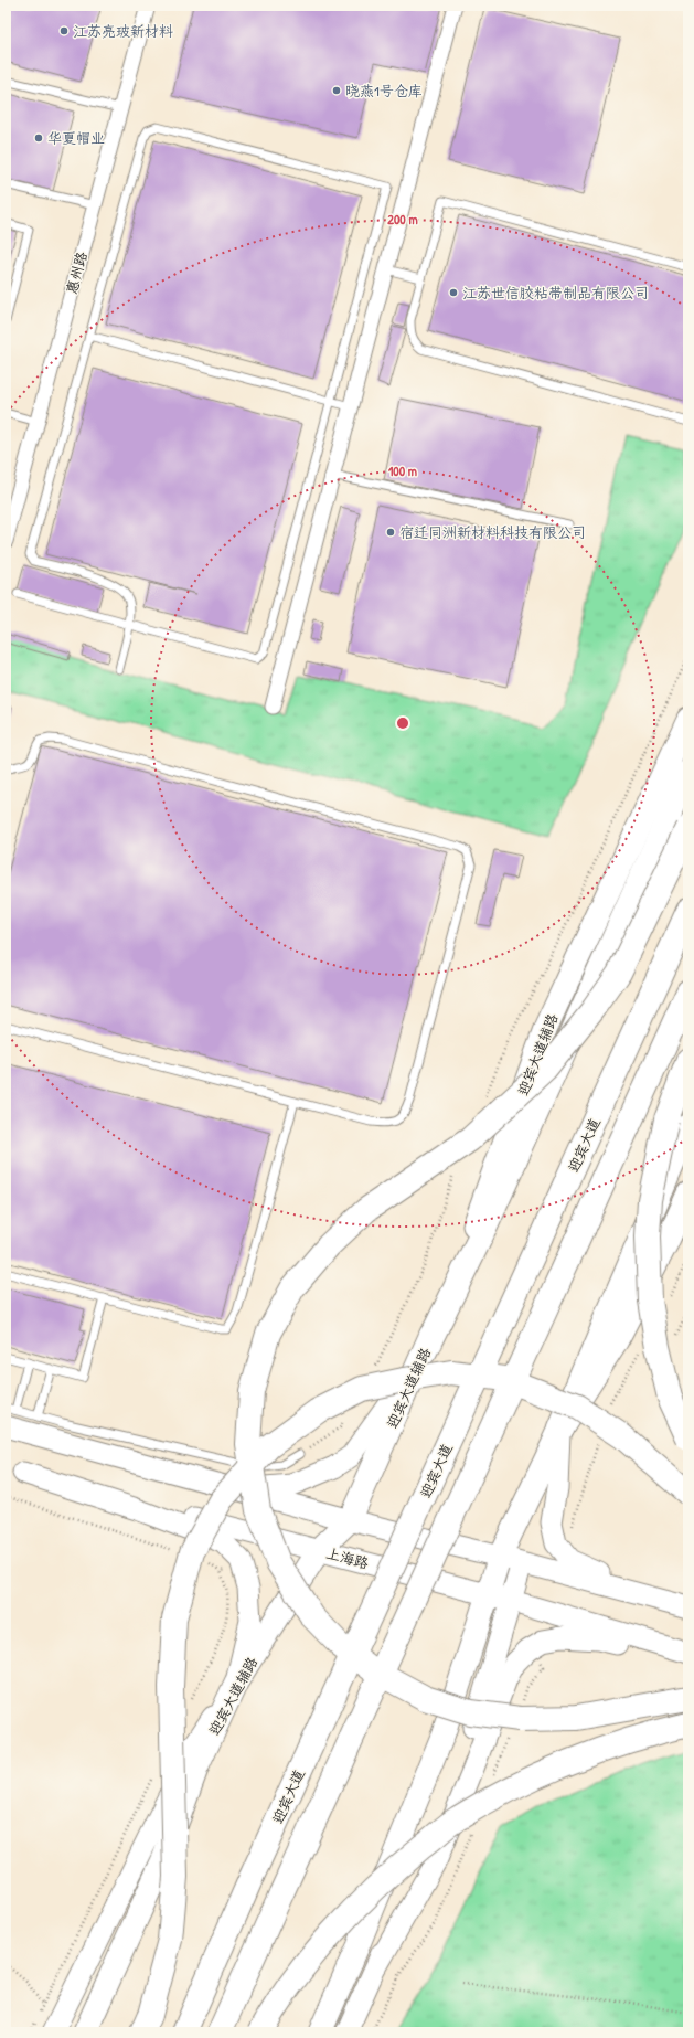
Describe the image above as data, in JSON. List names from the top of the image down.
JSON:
{
  "streets": {
    "highway": ["迎宾大道"],
    "main road": ["迎宾大道辅路"],
    "street": ["惠州路", "上海路"]
  },
  "crossings": [
    ["迎宾大道辅路", "上海路"]
  ],
  "places": [
    "江苏亮玻新材料",
    "晓燕1号仓库",
    "华夏帽业",
    "江苏世信胶粘带制品有限公司",
    "宿迁同洲新材料科技有限公司"
  ],
  "rings": ["200 m", "100 m"]
}
